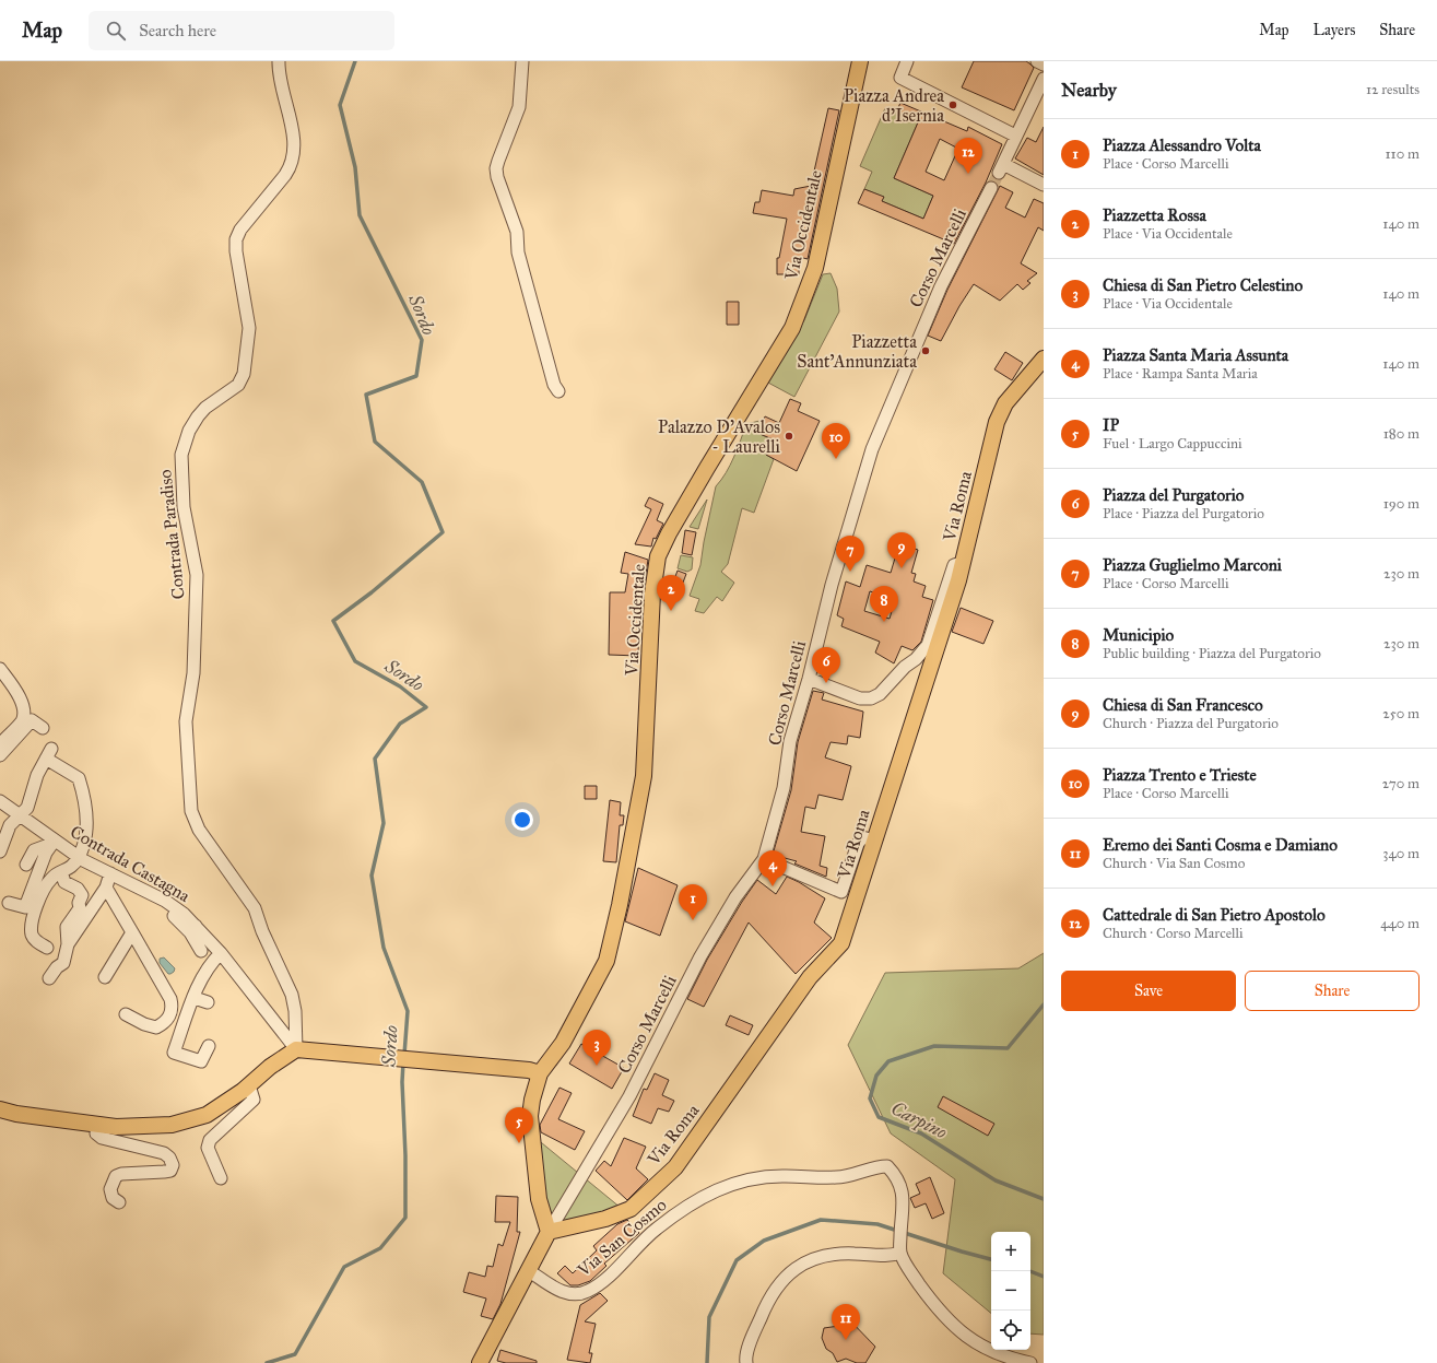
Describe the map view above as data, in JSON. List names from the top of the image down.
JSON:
{
  "streets": {
    "main road": ["Via Occidentale", "Via Roma"],
    "street": [
      "Corso Marcelli",
      "Contrada Paradiso",
      "Contrada Castagna",
      "Via San Cosmo"
    ]
  },
  "crossings": [
    ["Corso Marcelli", "Via Roma"],
    ["Contrada Paradiso", "Contrada Castagna"]
  ],
  "water": ["Sordo", "Carpino"],
  "places": ["Piazza Andrea d'Isernia", "Piazzetta Sant'Annunziata", "Palazzo D'Avalos - Laurelli"],
  "page": {
    "header": "Map",
    "search": "Search here",
    "nav": ["Map", "Layers", "Share"],
    "heading": ["Nearby", "12 results"],
    "list": [
      {
        "mark": "1",
        "name": "Piazza Alessandro Volta",
        "note": "Place · Corso Marcelli",
        "value": "110 m"
      },
      {
        "mark": "2",
        "name": "Piazzetta Rossa",
        "note": "Place · Via Occidentale",
        "value": "140 m"
      },
      {
        "mark": "3",
        "name": "Chiesa di San Pietro Celestino",
        "note": "Place · Via Occidentale",
        "value": "140 m"
      },
      {
        "mark": "4",
        "name": "Piazza Santa Maria Assunta",
        "note": "Place · Rampa Santa Maria",
        "value": "140 m"
      },
      {
        "mark": "5",
        "name": "IP",
        "note": "Fuel · Largo Cappuccini",
        "value": "180 m"
      },
      {
        "mark": "6",
        "name": "Piazza del Purgatorio",
        "note": "Place · Piazza del Purgatorio",
        "value": "190 m"
      },
      {
        "mark": "7",
        "name": "Piazza Guglielmo Marconi",
        "note": "Place · Corso Marcelli",
        "value": "230 m"
      },
      {
        "mark": "8",
        "name": "Municipio",
        "note": "Public building · Piazza del Purgatorio",
        "value": "230 m"
      },
      {
        "mark": "9",
        "name": "Chiesa di San Francesco",
        "note": "Church · Piazza del Purgatorio",
        "value": "250 m"
      },
      {
        "mark": "10",
        "name": "Piazza Trento e Trieste",
        "note": "Place · Corso Marcelli",
        "value": "270 m"
      },
      {
        "mark": "11",
        "name": "Eremo dei Santi Cosma e Damiano",
        "note": "Church · Via San Cosmo",
        "value": "340 m"
      },
      {
        "mark": "12",
        "name": "Cattedrale di San Pietro Apostolo",
        "note": "Church · Corso Marcelli",
        "value": "440 m"
      }
    ],
    "pins": [
      "12",
      "10",
      "9",
      "7",
      "2",
      "8",
      "6",
      "4",
      "1",
      "3",
      "5",
      "11"
    ],
    "buttons": ["Save", "Share"],
    "map_buttons": ["+", "−"]
  }
}
